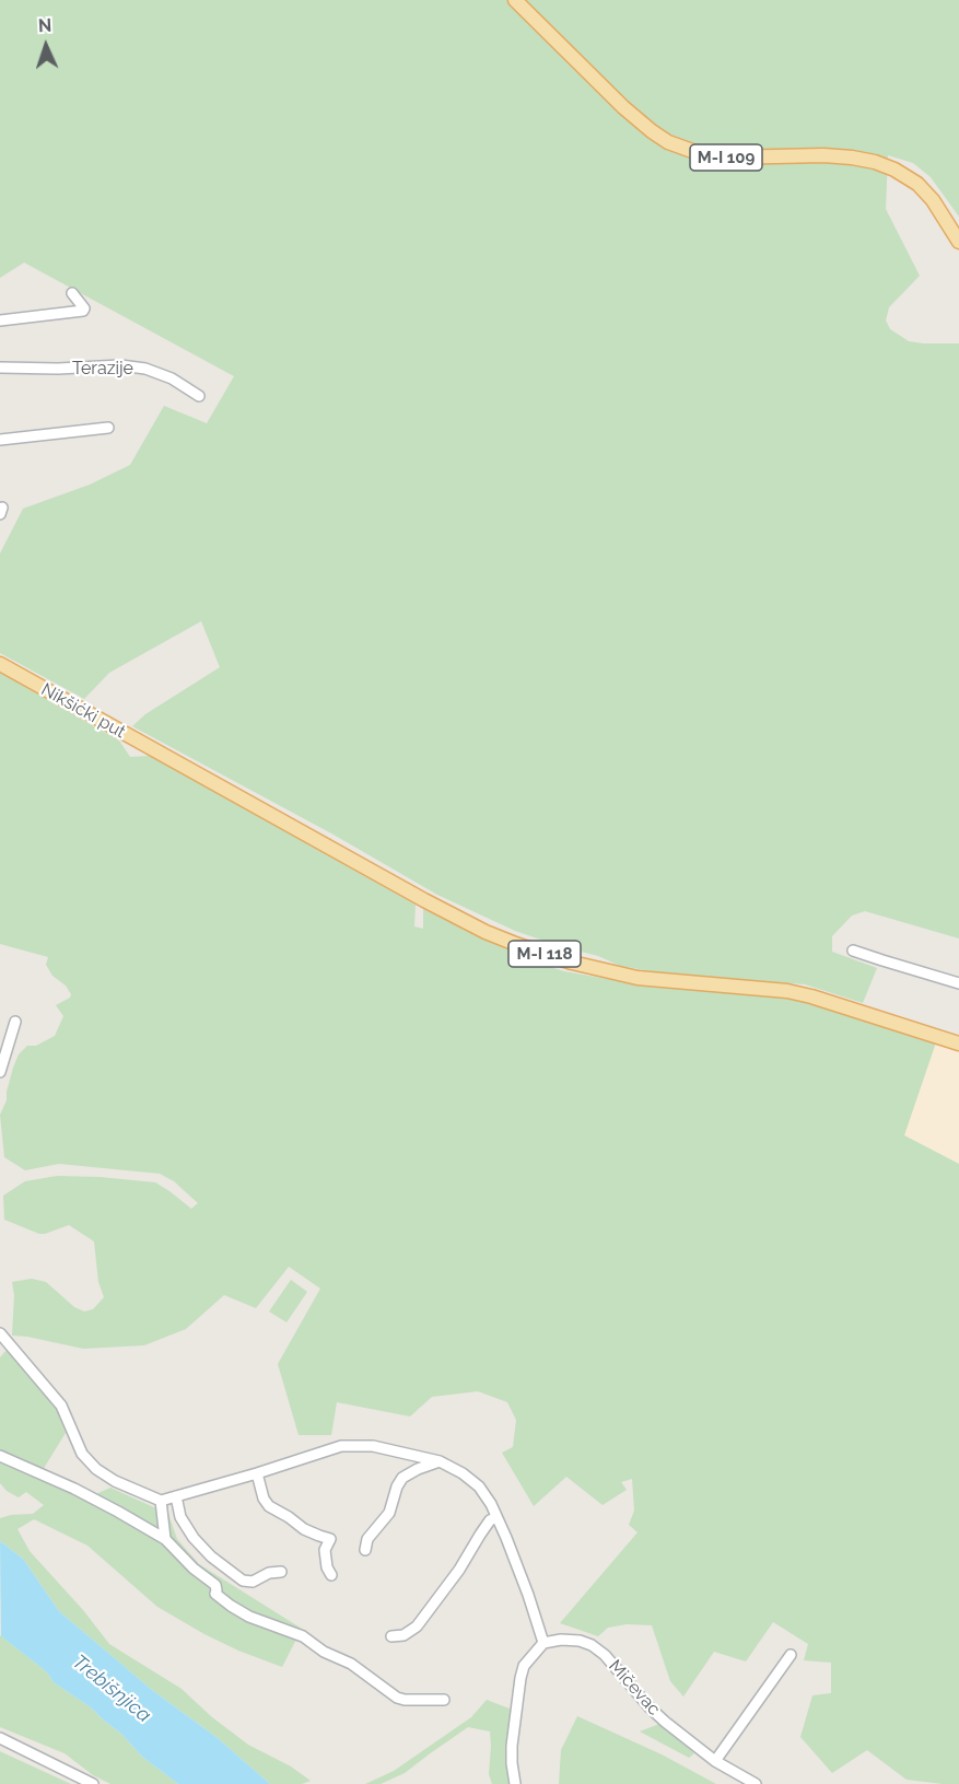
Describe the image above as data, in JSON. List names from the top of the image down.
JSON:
{
  "streets": {
    "main road": ["M-I 109", "Nikšićki put", "M-I 118"],
    "street": ["Terazije", "Mičevac"]
  },
  "water": ["Trebišnjica"],
  "north": "top"
}
